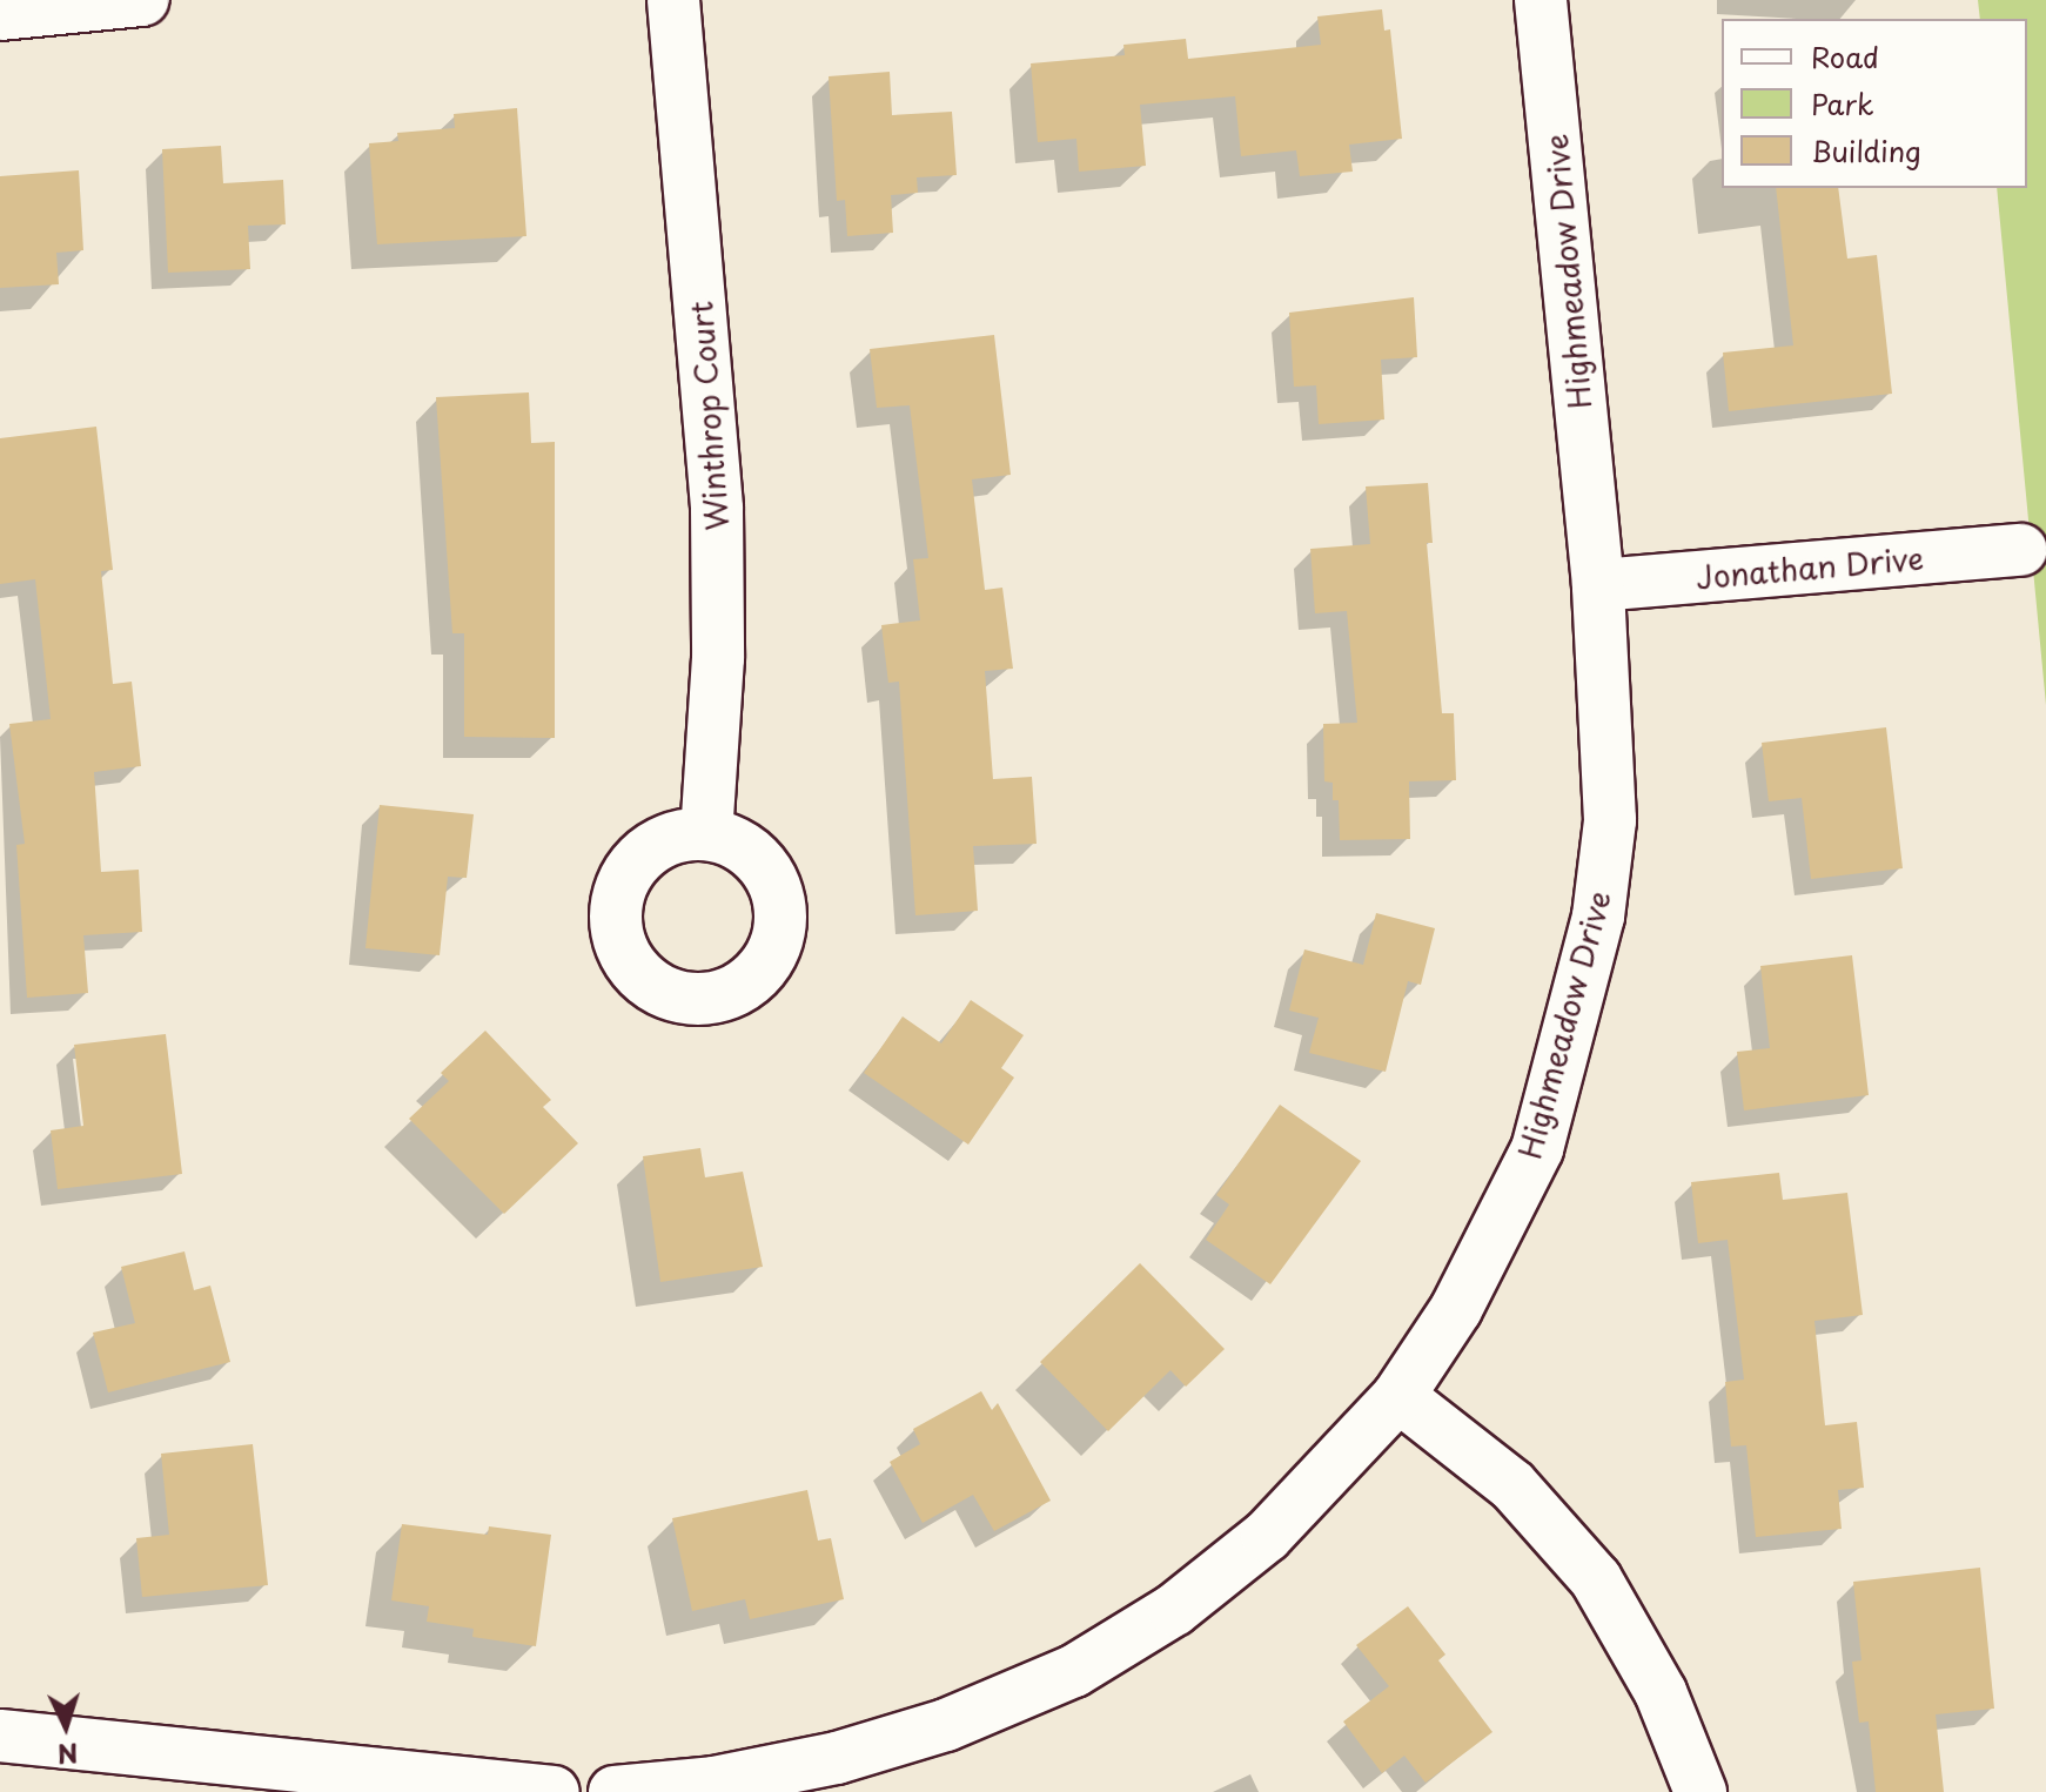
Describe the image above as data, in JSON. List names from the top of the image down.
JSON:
{
  "streets": {
    "street": ["Highmeadow Drive", "Winthrop Court", "Jonathan Drive"]
  },
  "crossings": [
    ["Highmeadow Drive", "Jonathan Drive"]
  ],
  "legend": ["Road", "Park", "Building"],
  "north": "bottom"
}
